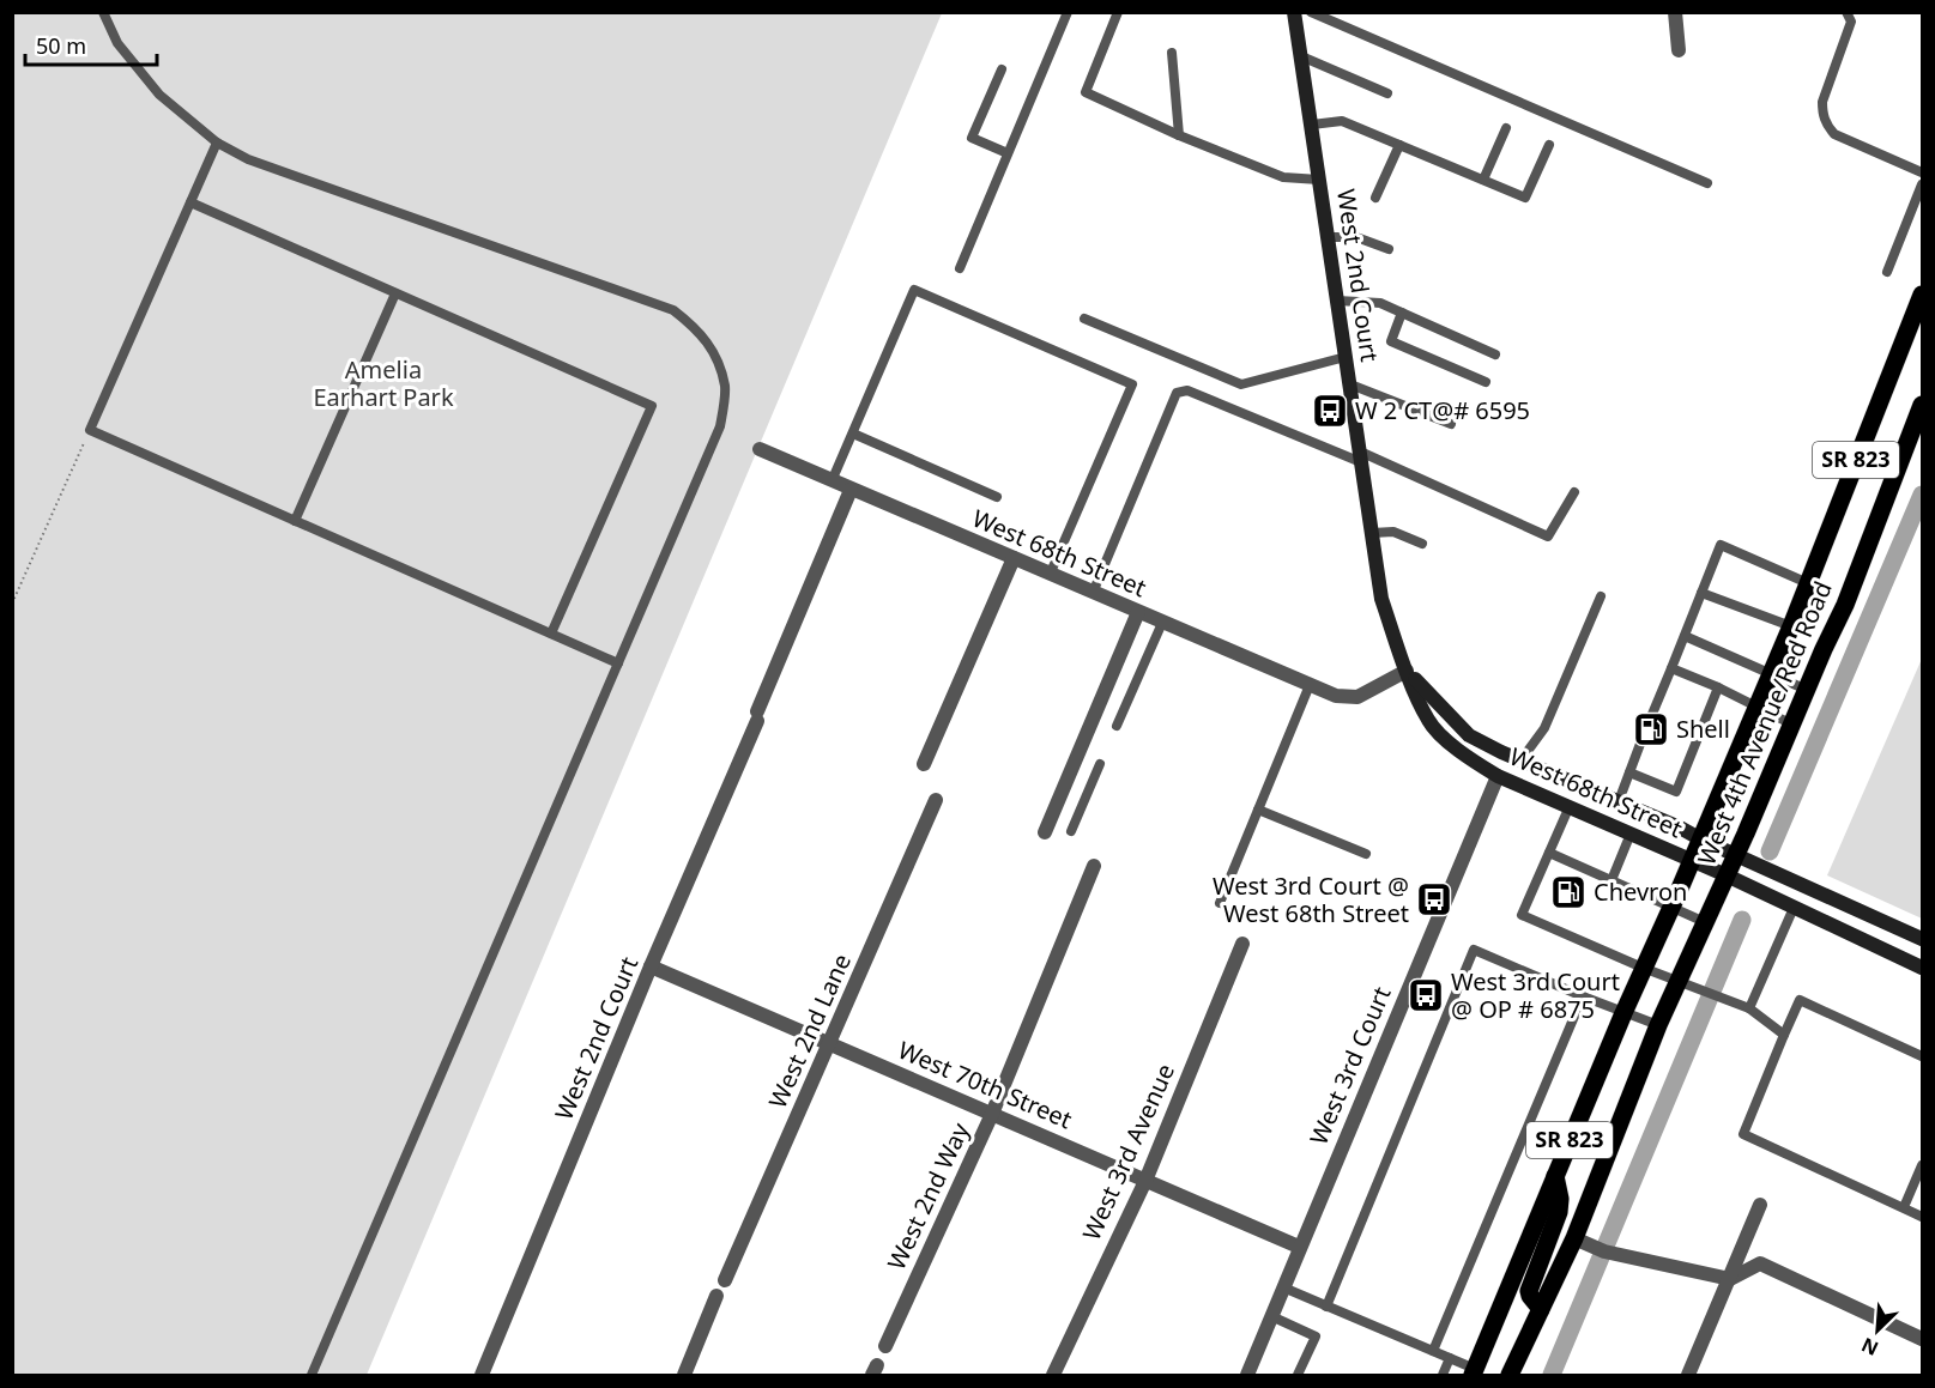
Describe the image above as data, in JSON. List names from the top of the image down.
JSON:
{
  "streets": {
    "main road": [
      "West 2nd Court",
      "SR 823",
      "West 68th Street",
      "West 4th Avenue/Red Road"
    ],
    "street": [
      "West 2nd Lane",
      "West 3rd Court",
      "West 70th Street",
      "West 3rd Avenue",
      "West 2nd Way"
    ]
  },
  "crossings": [
    ["West 2nd Court", "West 68th Street"],
    ["West 2nd Court", "West 70th Street"],
    ["West 68th Street", "West 4th Avenue/Red Road"],
    ["West 68th Street", "West 3rd Court"],
    ["West 2nd Lane", "West 70th Street"],
    ["West 3rd Court", "West 70th Street"],
    ["West 70th Street", "West 3rd Avenue"],
    ["West 70th Street", "West 2nd Way"]
  ],
  "parks": ["Amelia Earhart Park"],
  "places": {
    "bus stop": ["W 2 CT@# 6595", "West 3rd Court @ West 68th Street", "West 3rd Court @ OP # 6875"],
    "fuel station": ["Shell", "Chevron"]
  },
  "scale_bar": "50 m",
  "north": "bottom left"
}
